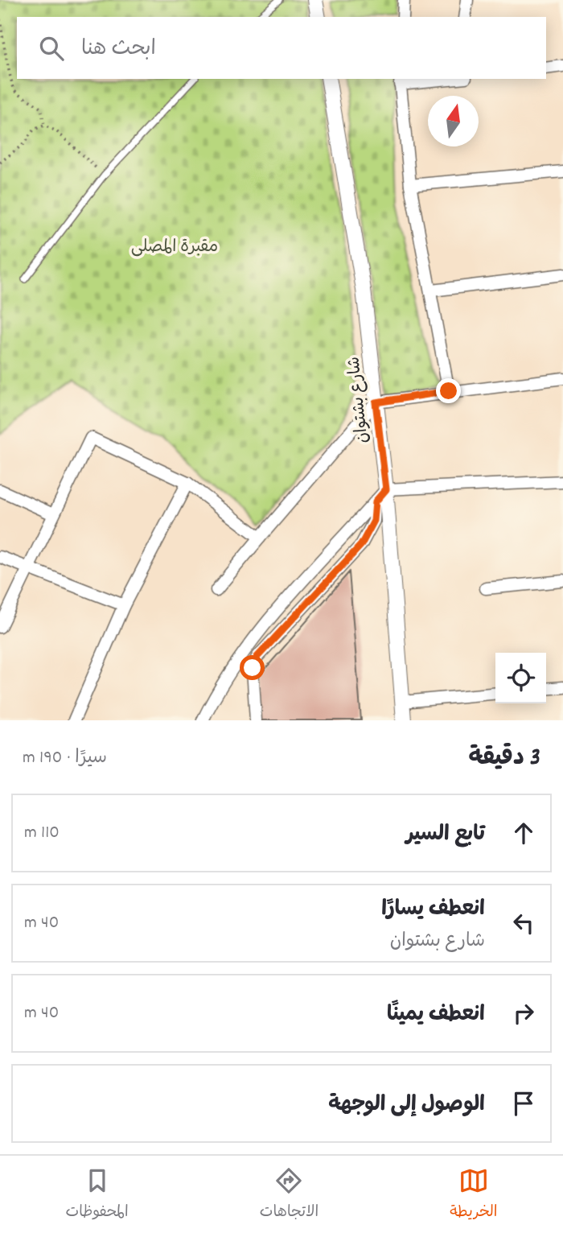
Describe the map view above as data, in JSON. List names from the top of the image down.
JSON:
{
  "streets": {
    "street": ["شارع بشتوان"]
  },
  "parks": ["مقبرة المصلى"],
  "north": "top",
  "page": {
    "search": "ابحث هنا",
    "heading": ["3 دقيقة", "سيرًا · 190 m"],
    "list": [
      ["تابع السير", "110 m"],
      ["انعطف يسارًا", "شارع بشتوان", "40 m"],
      ["انعطف يمينًا", "40 m"],
      "الوصول إلى الوجهة"
    ],
    "nav": ["الخريطة", "الاتجاهات", "المحفوظات"]
  }
}
